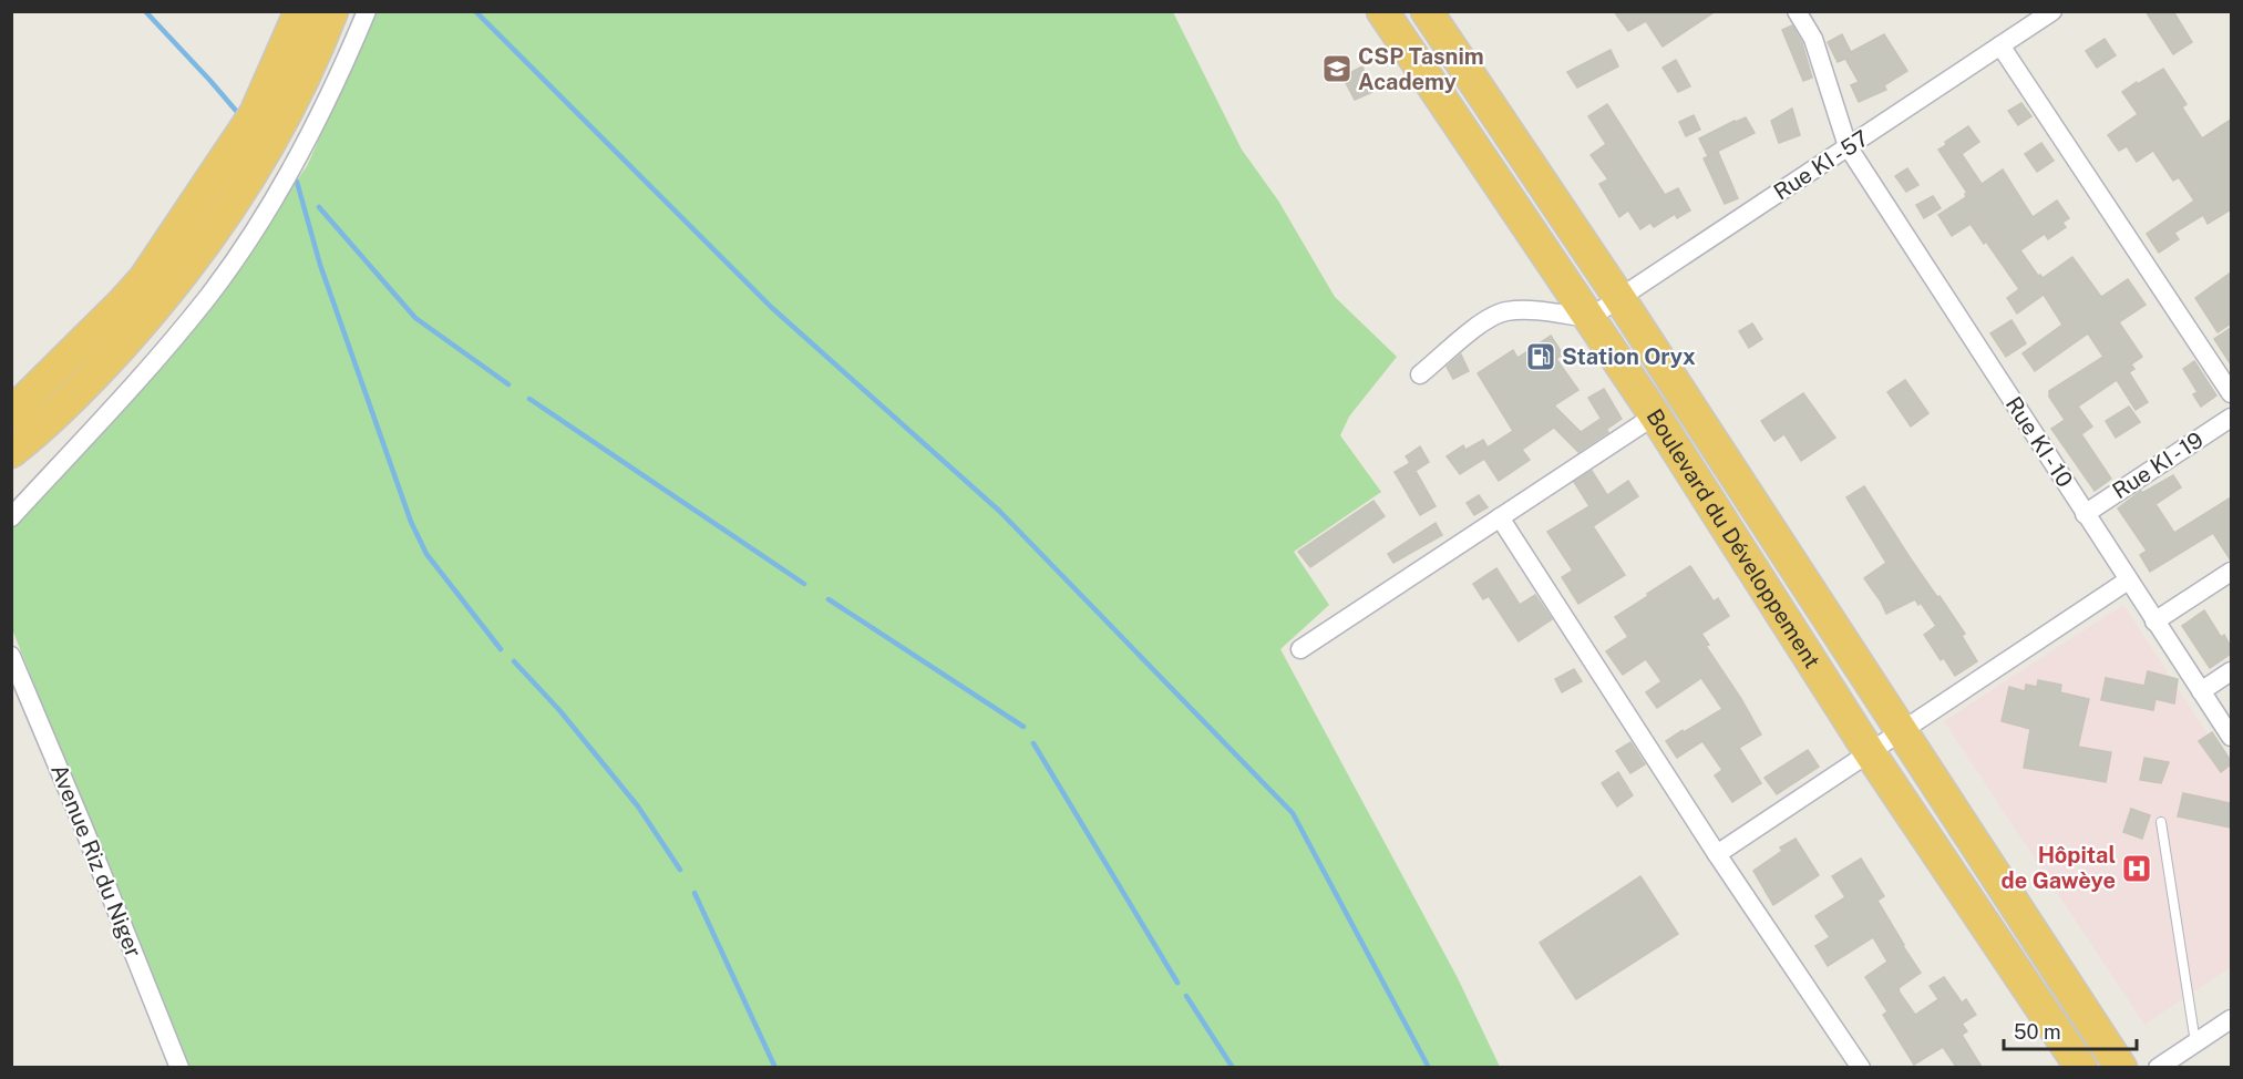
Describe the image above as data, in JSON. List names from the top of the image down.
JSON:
{
  "streets": {
    "highway": ["Boulevard du Développement"],
    "street": [
      "Rue KI - 57",
      "Rue KI - 10",
      "Rue KI - 19",
      "Avenue Riz du Niger"
    ]
  },
  "crossings": [
    ["Rue KI - 57", "Rue KI - 10"],
    ["Rue KI - 57", "Boulevard du Développement"],
    ["Rue KI - 10", "Rue KI - 19"]
  ],
  "places": {
    "school or university": ["CSP Tasnim Academy"],
    "fuel station": ["Station Oryx"],
    "hospital": ["Hôpital de Gawèye"]
  },
  "scale_bar": "50 m"
}
